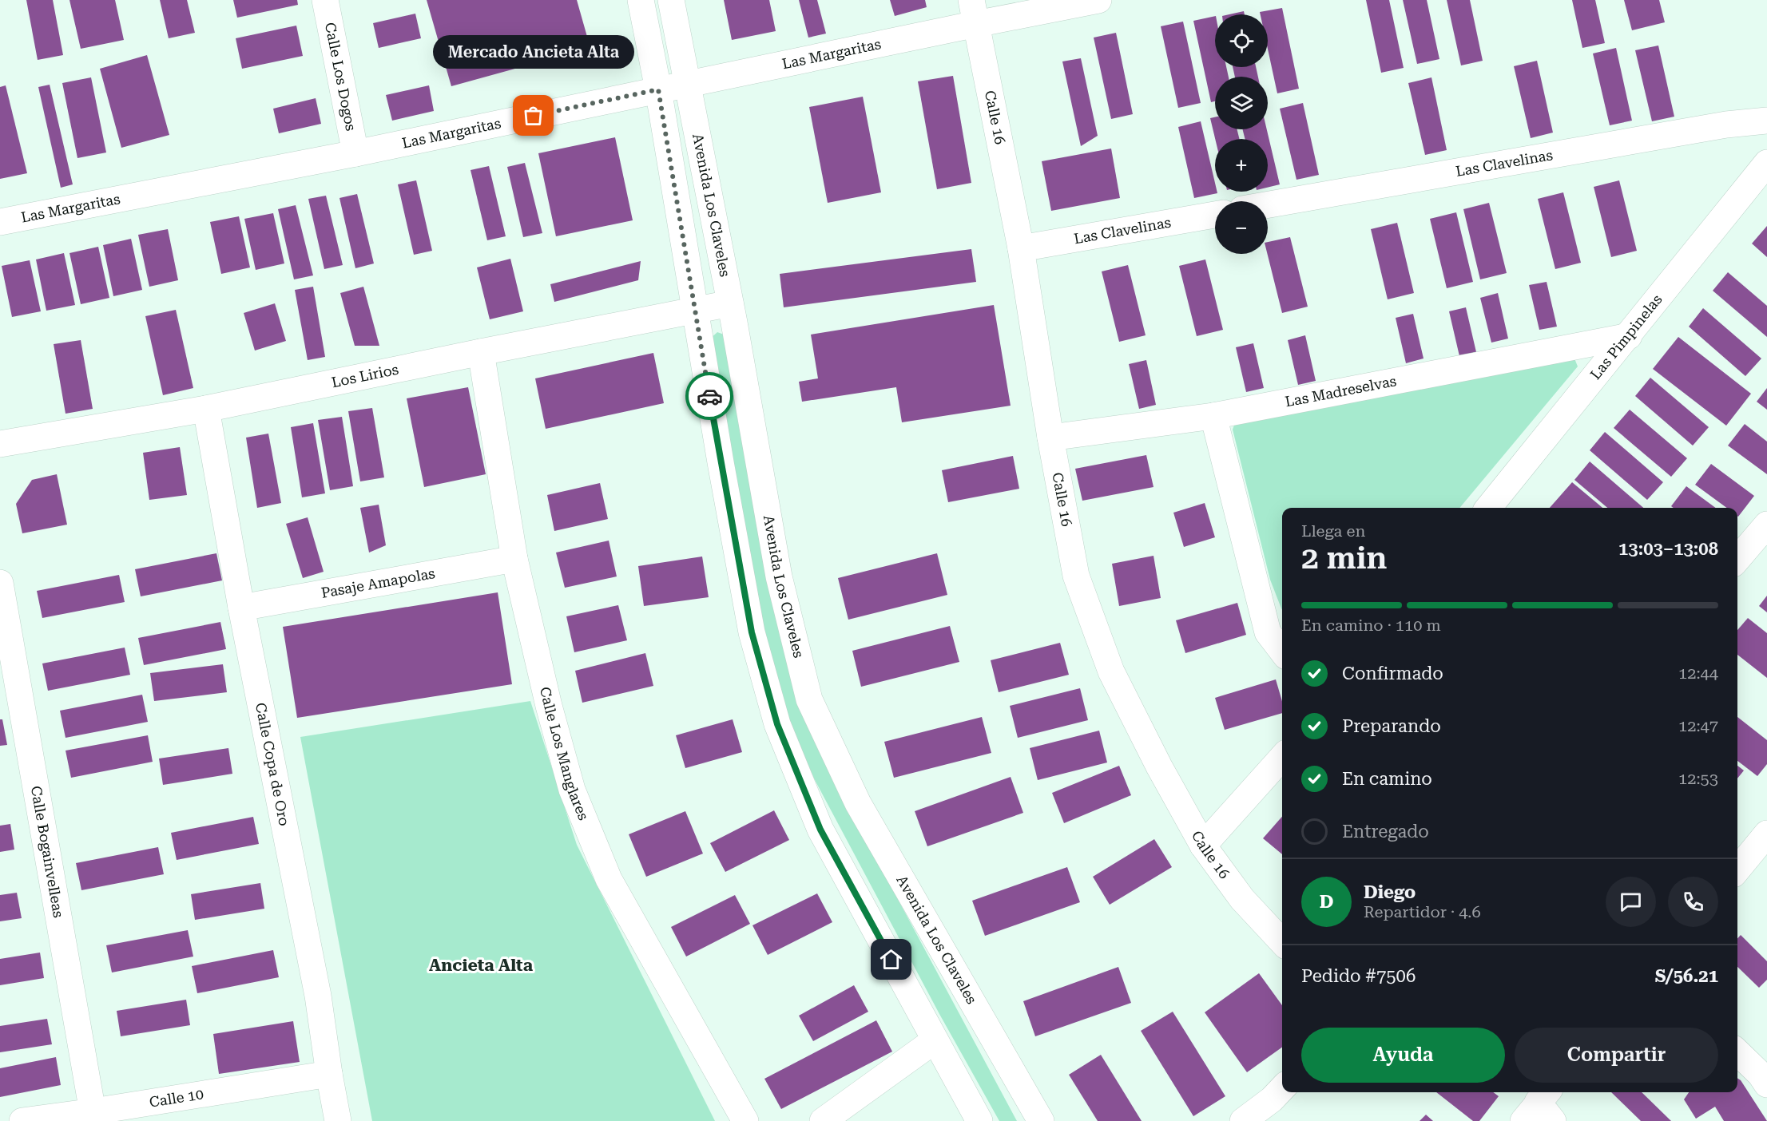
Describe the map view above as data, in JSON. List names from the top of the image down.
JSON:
{
  "streets": {
    "street": [
      "Las Margaritas",
      "Calle Los Dogos",
      "Calle 16",
      "Las Clavelinas",
      "Avenida Los Claveles",
      "Las Pimpinelas",
      "Los Lirios",
      "Las Madreselvas",
      "Pasaje Amapolas",
      "Calle Los Manglares",
      "Calle Copa de Oro",
      "Calle Bogainvelleas",
      "Calle 10"
    ]
  },
  "crossings": [
    ["Las Margaritas", "Calle Los Dogos"],
    ["Las Margaritas", "Calle 16"],
    ["Las Margaritas", "Avenida Los Claveles"],
    ["Calle 16", "Las Clavelinas"],
    ["Calle 16", "Las Madreselvas"],
    ["Avenida Los Claveles", "Los Lirios"],
    ["Las Pimpinelas", "Las Madreselvas"],
    ["Los Lirios", "Calle Los Manglares"],
    ["Los Lirios", "Calle Copa de Oro"],
    ["Pasaje Amapolas", "Calle Los Manglares"],
    ["Pasaje Amapolas", "Calle Copa de Oro"],
    ["Calle Copa de Oro", "Calle 10"],
    ["Calle Bogainvelleas", "Calle 10"]
  ],
  "districts": ["Ancieta Alta"],
  "places": ["Mercado Ancieta Alta"],
  "page": {
    "map_buttons": ["+", "−"],
    "bubble": "Mercado Ancieta Alta",
    "heading": ["2 min", "Llega en", "13:03–13:08"],
    "panel": [
      "Diego",
      "Repartidor · 4.6",
      "Pedido #7506",
      "S/56.21"
    ],
    "bar": "En camino · 110 m",
    "list": [
      ["Confirmado", "12:44"],
      ["Preparando", "12:47"],
      ["En camino", "12:53"],
      "Entregado"
    ],
    "round": "D",
    "buttons": ["Ayuda", "Compartir"]
  }
}
